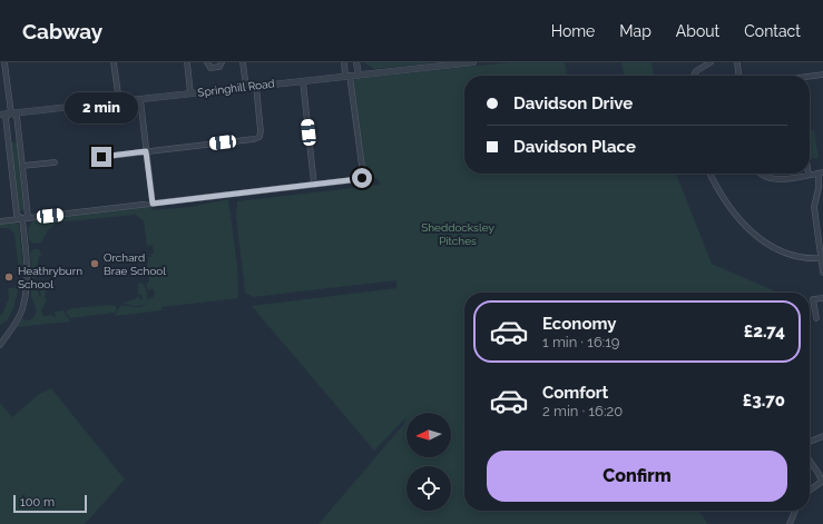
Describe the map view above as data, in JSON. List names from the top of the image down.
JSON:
{
  "streets": {
    "street": ["Springhill Road"]
  },
  "parks": ["Sheddocksley Pitches"],
  "places": ["Orchard Brae School", "Heathryburn School"],
  "scale_bar": "100 m",
  "north": "left",
  "page": {
    "header": "Cabway",
    "nav": [
      "Home",
      "Map",
      "About",
      "Contact"
    ],
    "banner": ["Davidson Drive", "Davidson Place"],
    "bubble": "2 min",
    "list": [
      {
        "name": "Economy",
        "note": "1 min · 16:19",
        "value": "£2.74"
      },
      {
        "name": "Comfort",
        "note": "2 min · 16:20",
        "value": "£3.70"
      }
    ],
    "buttons": "Confirm",
    "scale": "100 m"
  }
}
